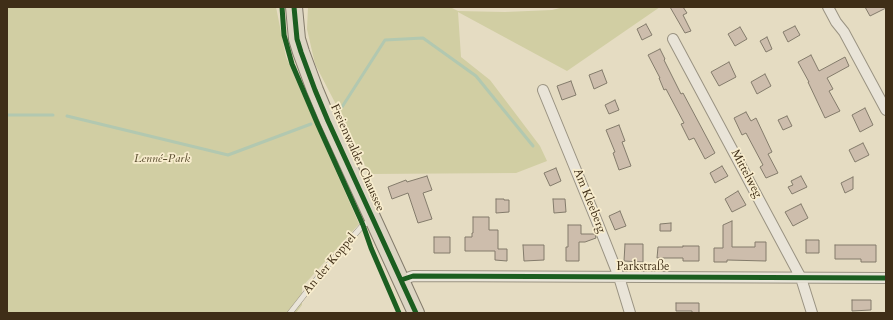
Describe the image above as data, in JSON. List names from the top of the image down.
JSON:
{
  "streets": {
    "main road": ["Freienwalder Chaussee"],
    "street": ["Mittelweg", "Am Kleeberg", "Parkstraße"],
    "lane": ["An der Koppel"]
  },
  "crossings": [
    ["Freienwalder Chaussee", "An der Koppel"],
    ["Freienwalder Chaussee", "Parkstraße"],
    ["Mittelweg", "Parkstraße"],
    ["Am Kleeberg", "Parkstraße"]
  ],
  "parks": ["Lenné-Park"]
}
